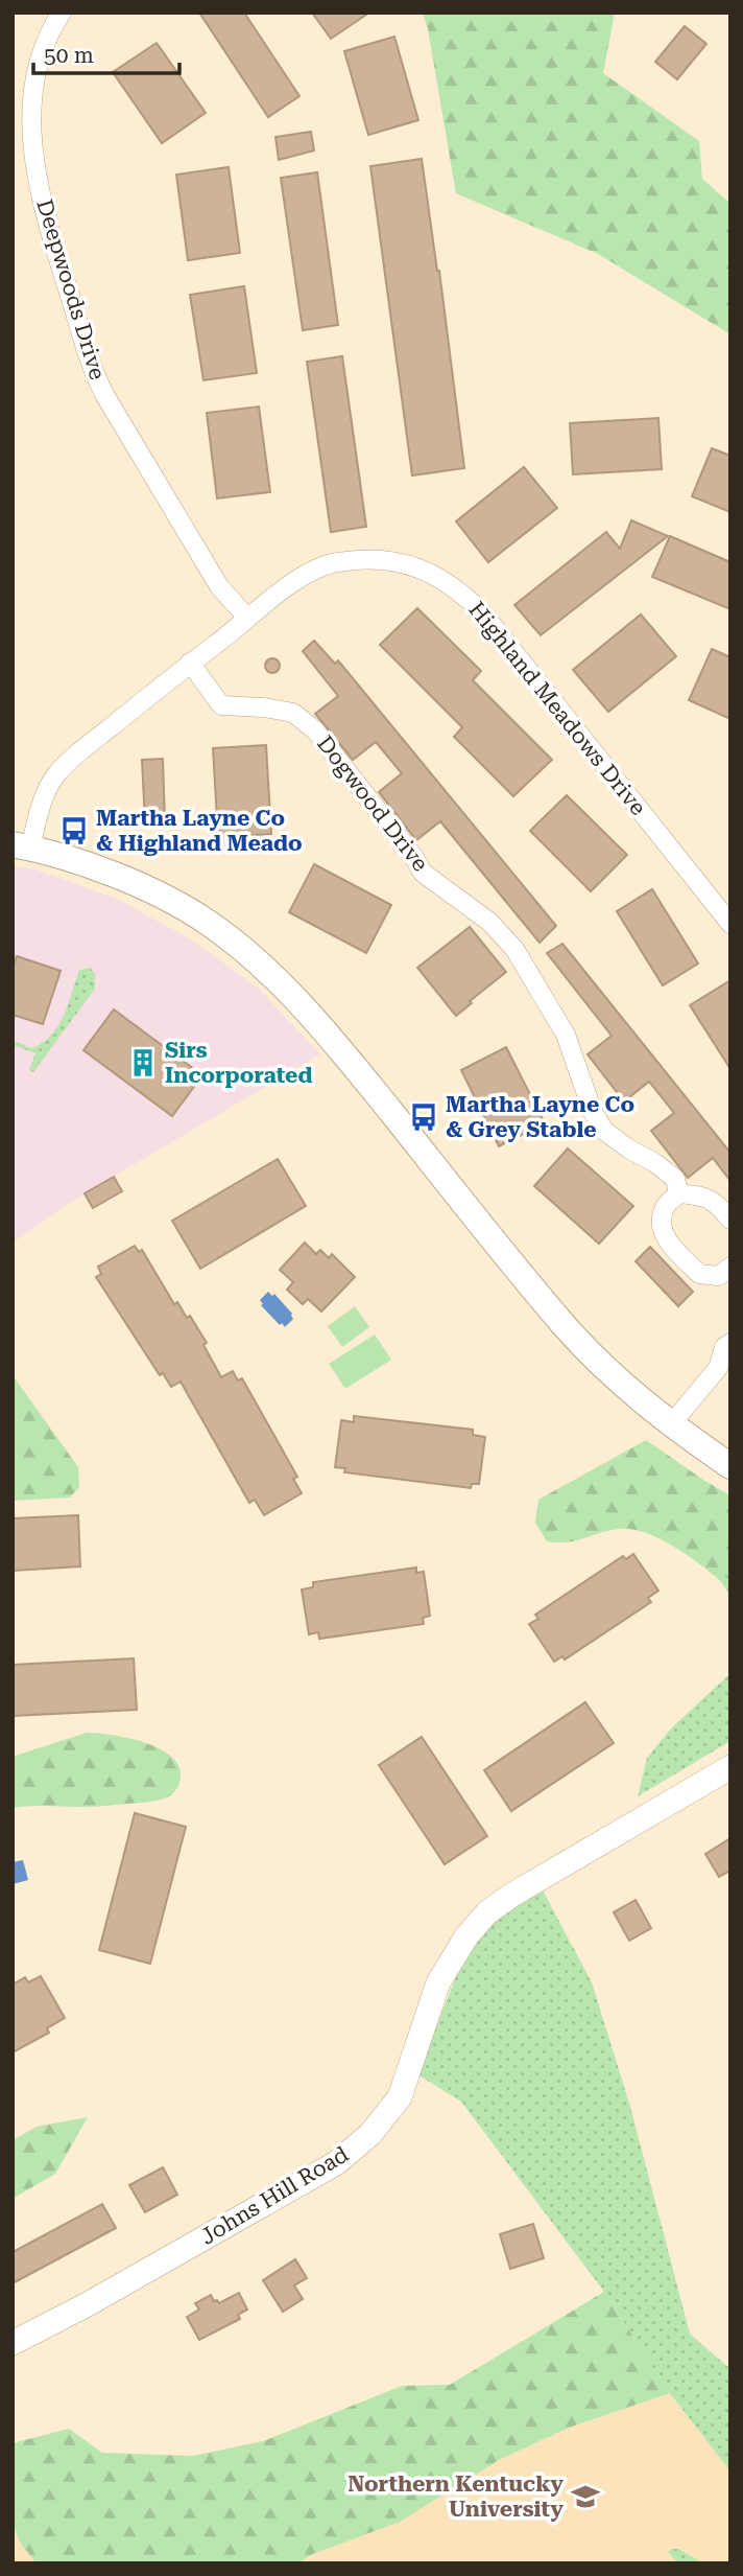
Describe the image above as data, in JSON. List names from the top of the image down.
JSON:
{
  "streets": {
    "street": [
      "Deepwoods Drive",
      "Highland Meadows Drive",
      "Dogwood Drive",
      "Johns Hill Road"
    ]
  },
  "crossings": [
    ["Deepwoods Drive", "Highland Meadows Drive"],
    ["Highland Meadows Drive", "Dogwood Drive"]
  ],
  "places": {
    "bus stop": ["Martha Layne Co & Highland Meado", "Martha Layne Co & Grey Stable"],
    "building": ["Sirs Incorporated"],
    "school or university": ["Northern Kentucky University"]
  },
  "scale_bar": "50 m"
}
